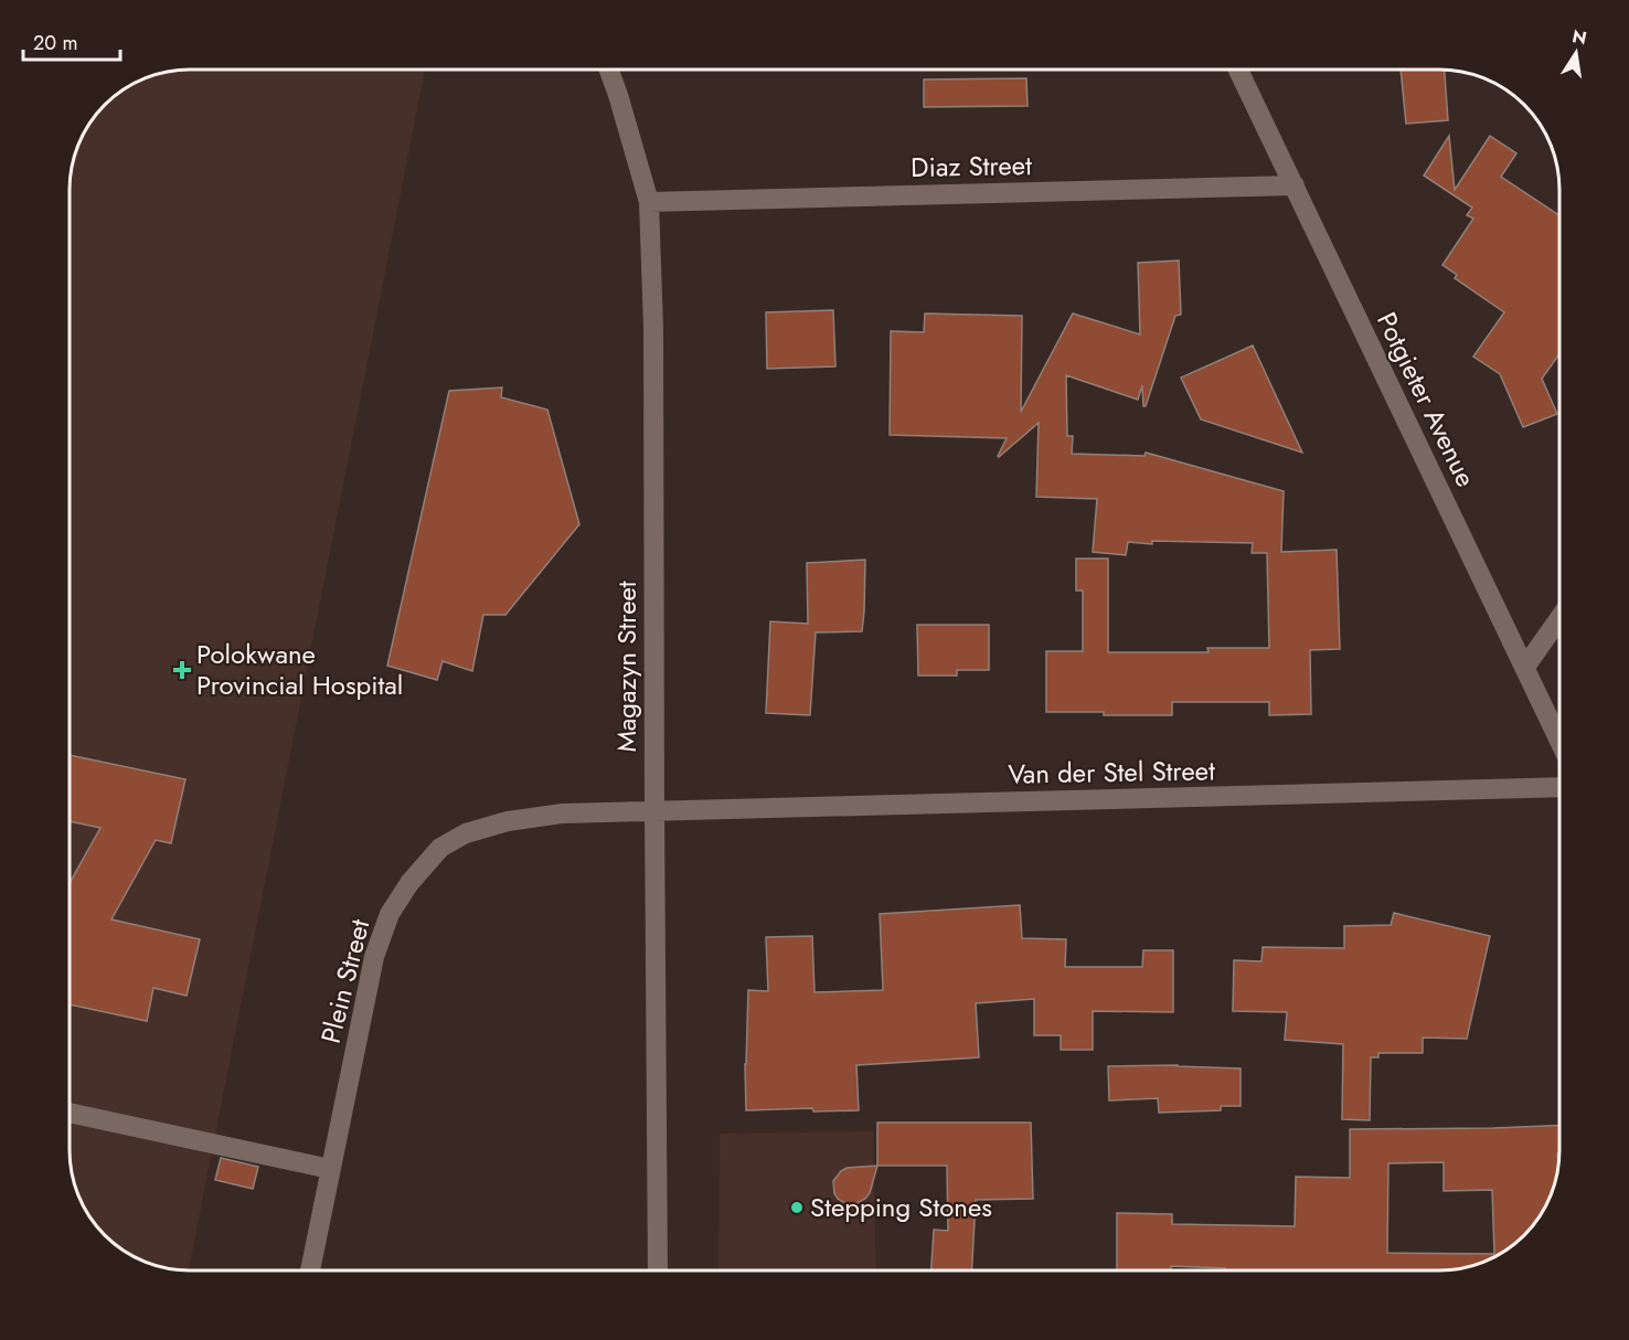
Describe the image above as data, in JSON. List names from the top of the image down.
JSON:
{
  "streets": {
    "street": [
      "Diaz Street",
      "Potgieter Avenue",
      "Magazyn Street",
      "Van der Stel Street",
      "Plein Street"
    ]
  },
  "crossings": [
    ["Diaz Street", "Potgieter Avenue"],
    ["Diaz Street", "Magazyn Street"],
    ["Magazyn Street", "Van der Stel Street"],
    ["Magazyn Street", "Plein Street"],
    ["Van der Stel Street", "Plein Street"]
  ],
  "places": {
    "health": ["Polokwane Provincial Hospital"],
    "other": ["Stepping Stones"]
  },
  "scale_bar": "20 m",
  "north": "top"
}
